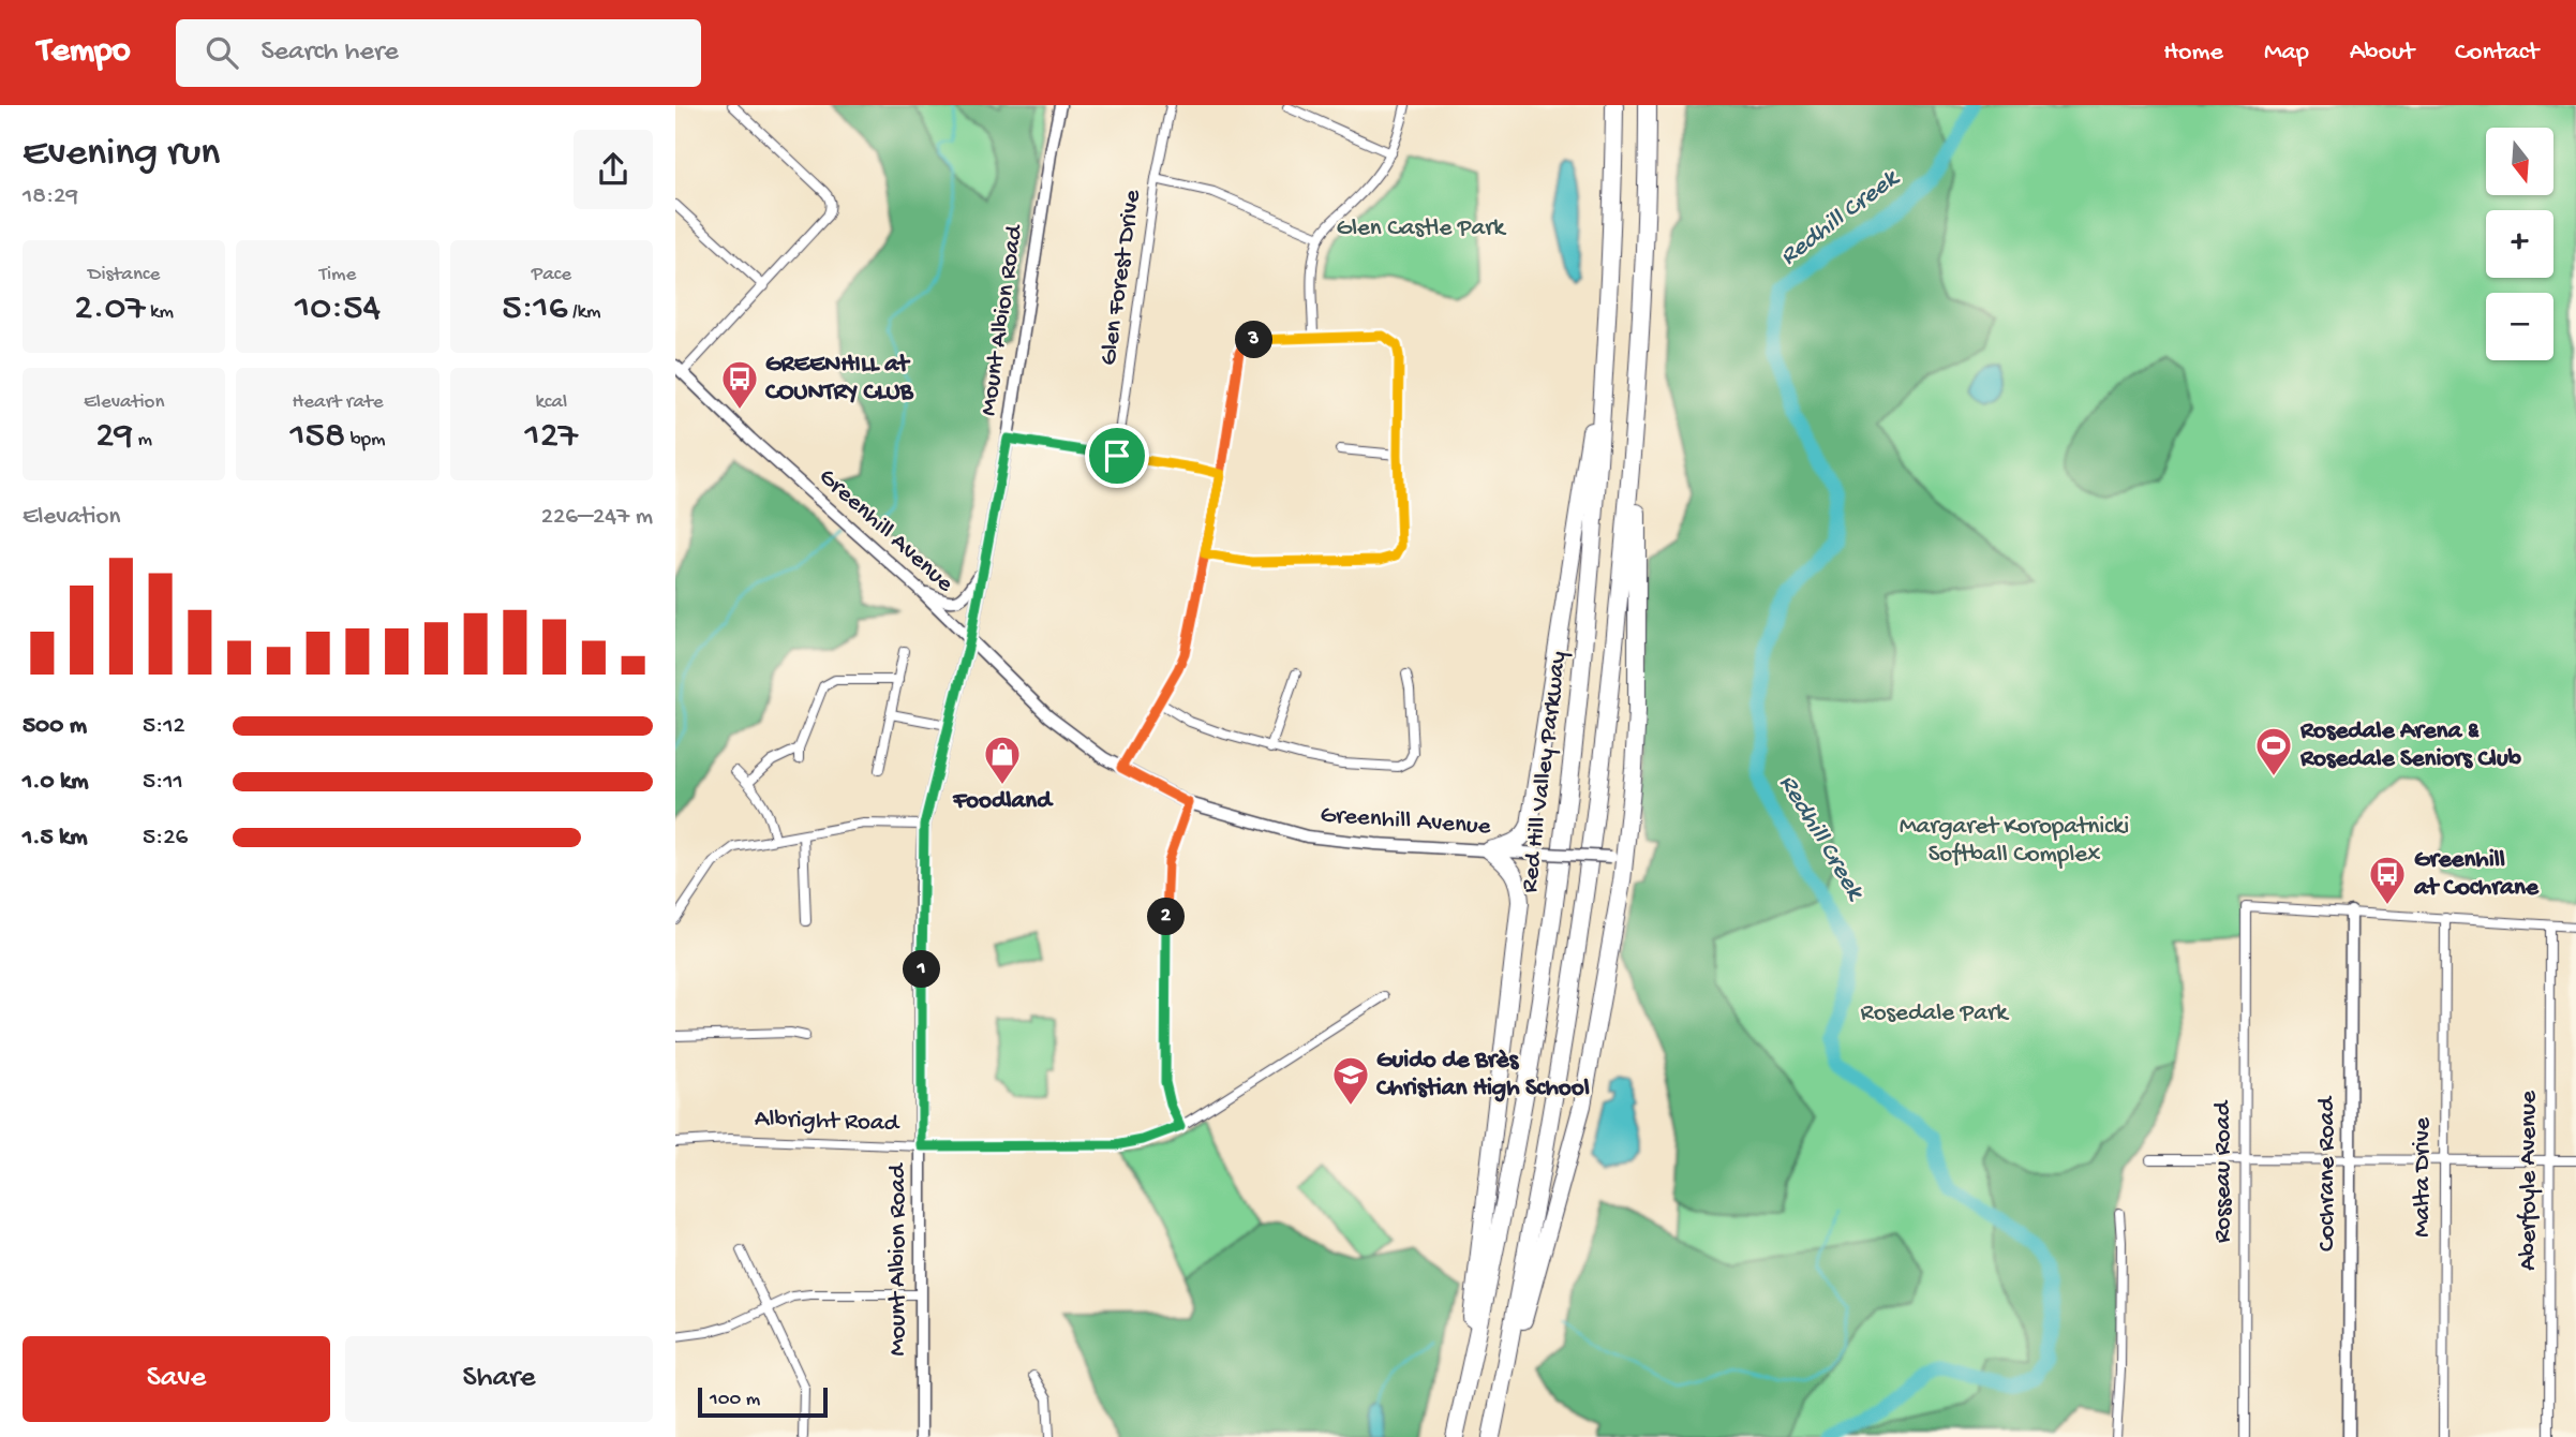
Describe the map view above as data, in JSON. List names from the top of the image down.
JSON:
{
  "streets": {
    "highway": ["Red Hill Valley Parkway"],
    "street": [
      "Glen Forest Drive",
      "Mount Albion Road",
      "Greenhill Avenue",
      "Albright Road",
      "Rosseau Road",
      "Cochrane Road",
      "Malta Drive",
      "Aberfoyle Avenue"
    ]
  },
  "crossings": [
    ["Mount Albion Road", "Greenhill Avenue"],
    ["Mount Albion Road", "Albright Road"],
    ["Rosseau Road", "Cochrane Road"]
  ],
  "water": ["Redhill Creek"],
  "parks": ["Glen Castle Park", "Margaret Koropatnicki Softball Complex", "Rosedale Park"],
  "places": {
    "bus stop": ["GREENHILL at COUNTRY CLUB", "Greenhill at Cochrane"],
    "sports": ["Rosedale Arena & Rosedale Seniors Club"],
    "shop": ["Foodland"],
    "school or university": ["Guido de Brès Christian High School"]
  },
  "scale_bar": "100 m",
  "north": "bottom",
  "page": {
    "header": "Tempo",
    "search": "Search here",
    "nav": [
      "Home",
      "Map",
      "About",
      "Contact"
    ],
    "heading": ["Evening run", "18:29"],
    "map_buttons": ["+", "−"],
    "stats": [
      ["Distance", "2.07 km"],
      ["Time", "10:54"],
      ["Pace", "5:16 /km"],
      ["Elevation", "29 m"],
      ["Heart rate", "158 bpm"],
      ["kcal", "127"]
    ],
    "pins": ["3", "2", "1"],
    "chart": ["Elevation", "226–247 m"],
    "list": [
      {
        "name": "500 m",
        "note": "5:12"
      },
      {
        "name": "1.0 km",
        "note": "5:11"
      },
      {
        "name": "1.5 km",
        "note": "5:26"
      }
    ],
    "buttons": ["Save", "Share"],
    "scale": "100 m"
  }
}
